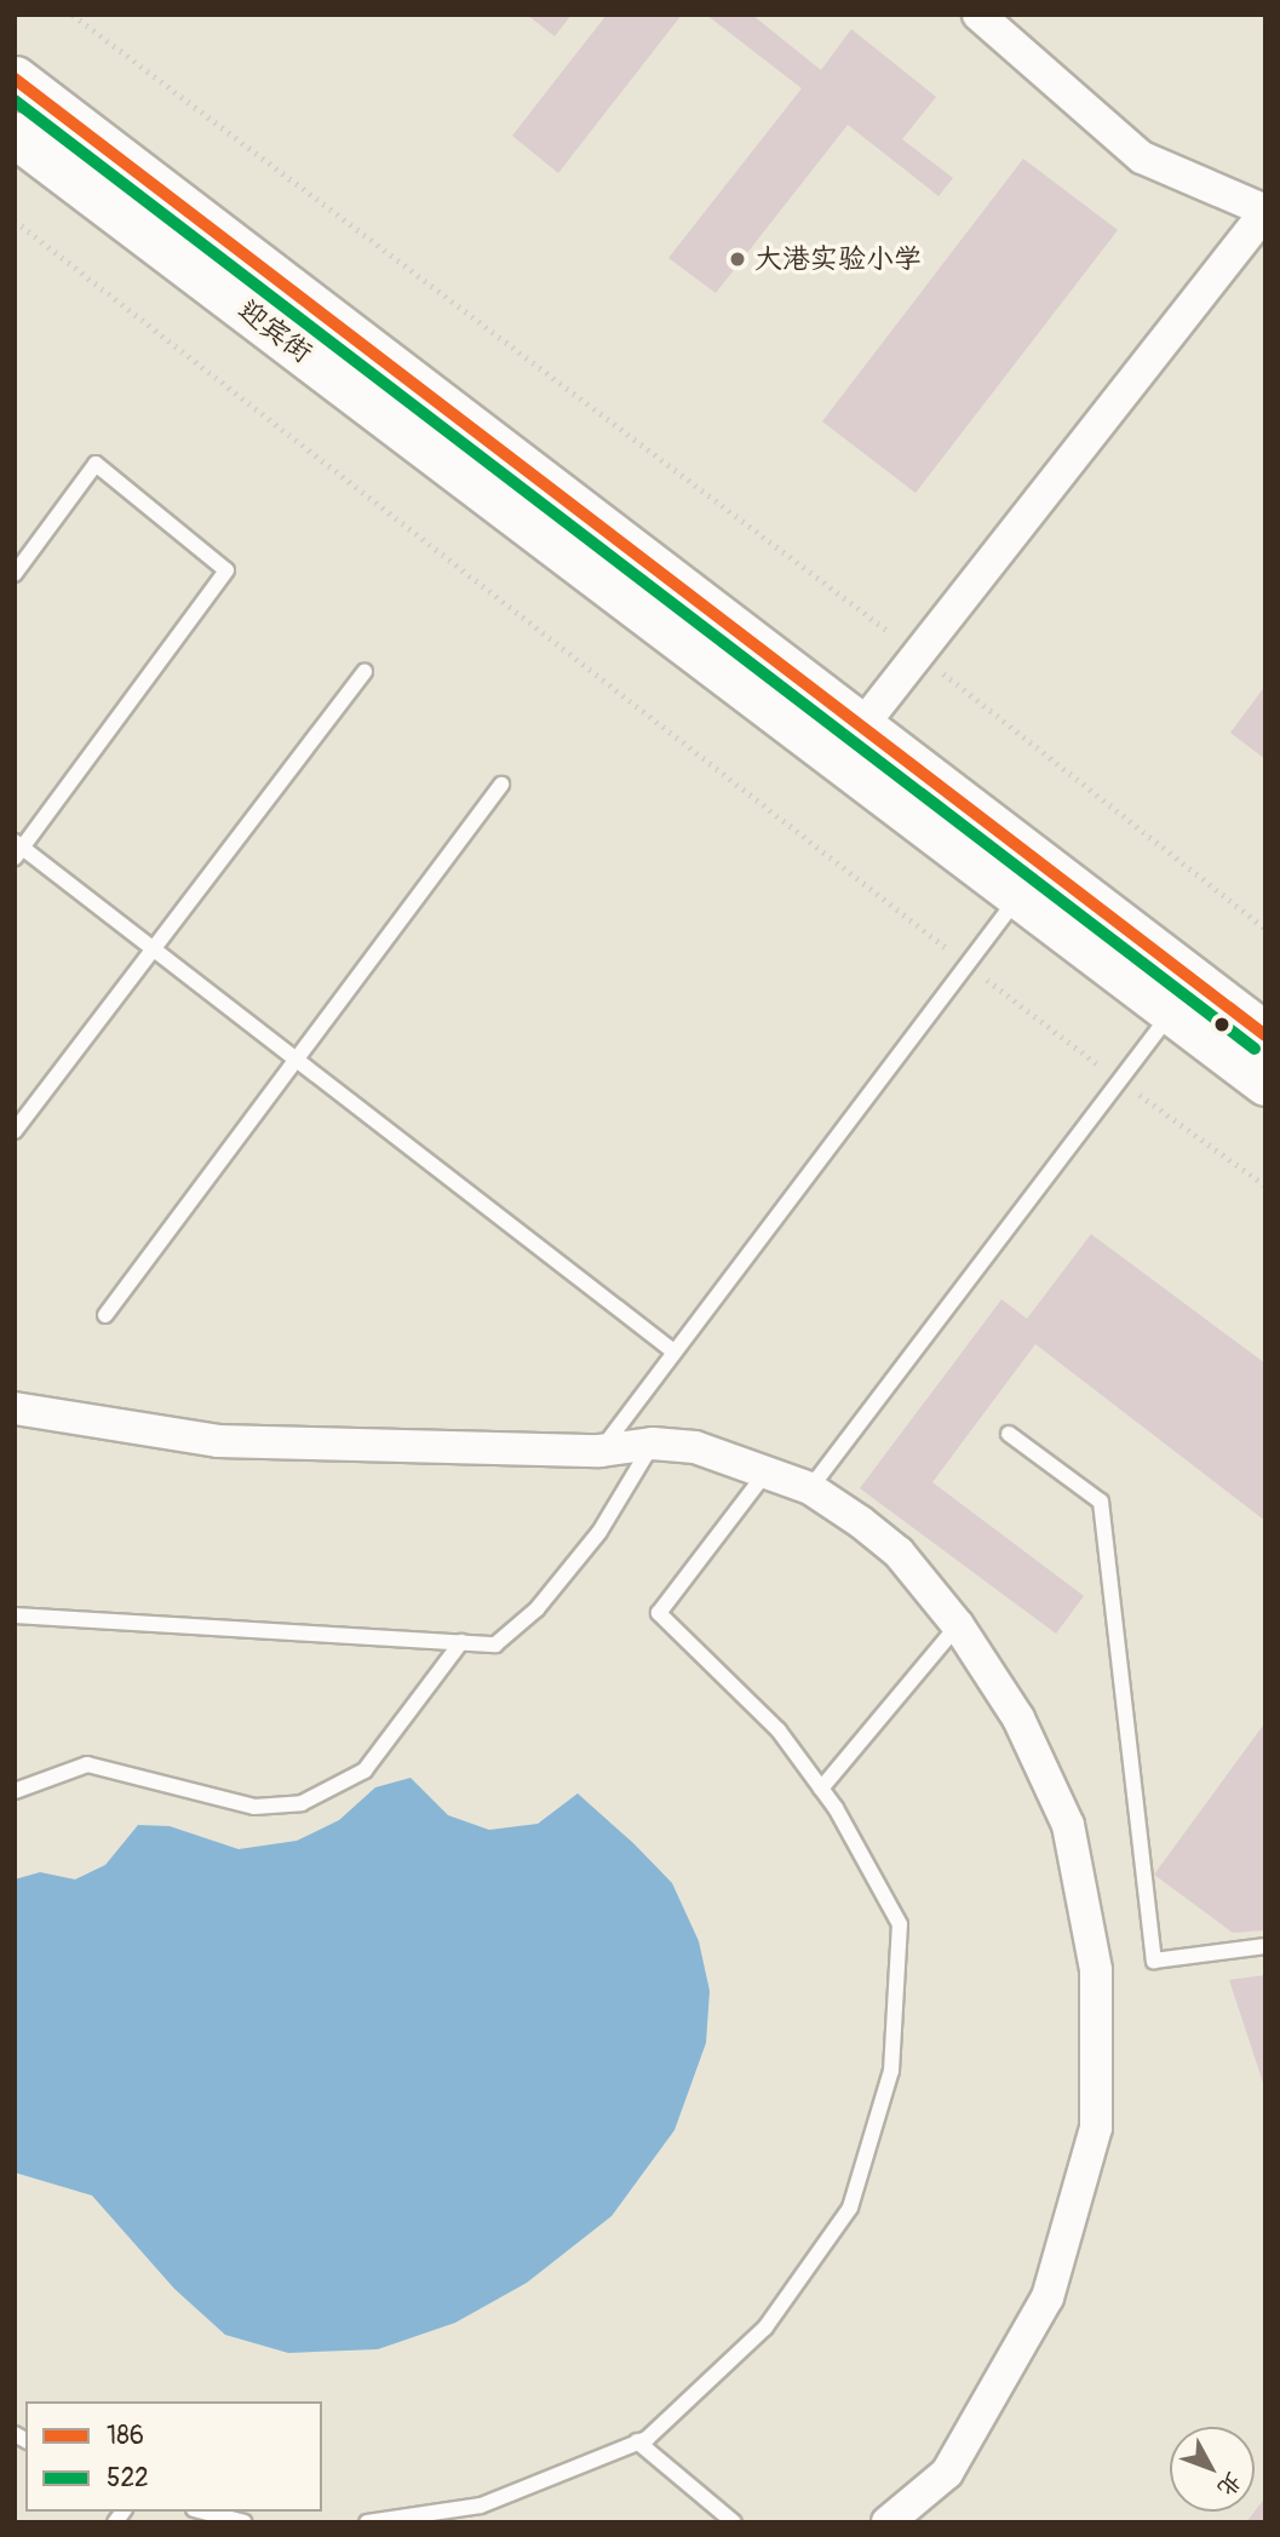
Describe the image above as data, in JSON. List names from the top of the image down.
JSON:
{
  "streets": {
    "main road": ["迎宾街"]
  },
  "places": ["大港实验小学"],
  "lines": ["transit line 186", "transit line 522"],
  "legend": ["186", "522"],
  "north": "bottom right"
}
